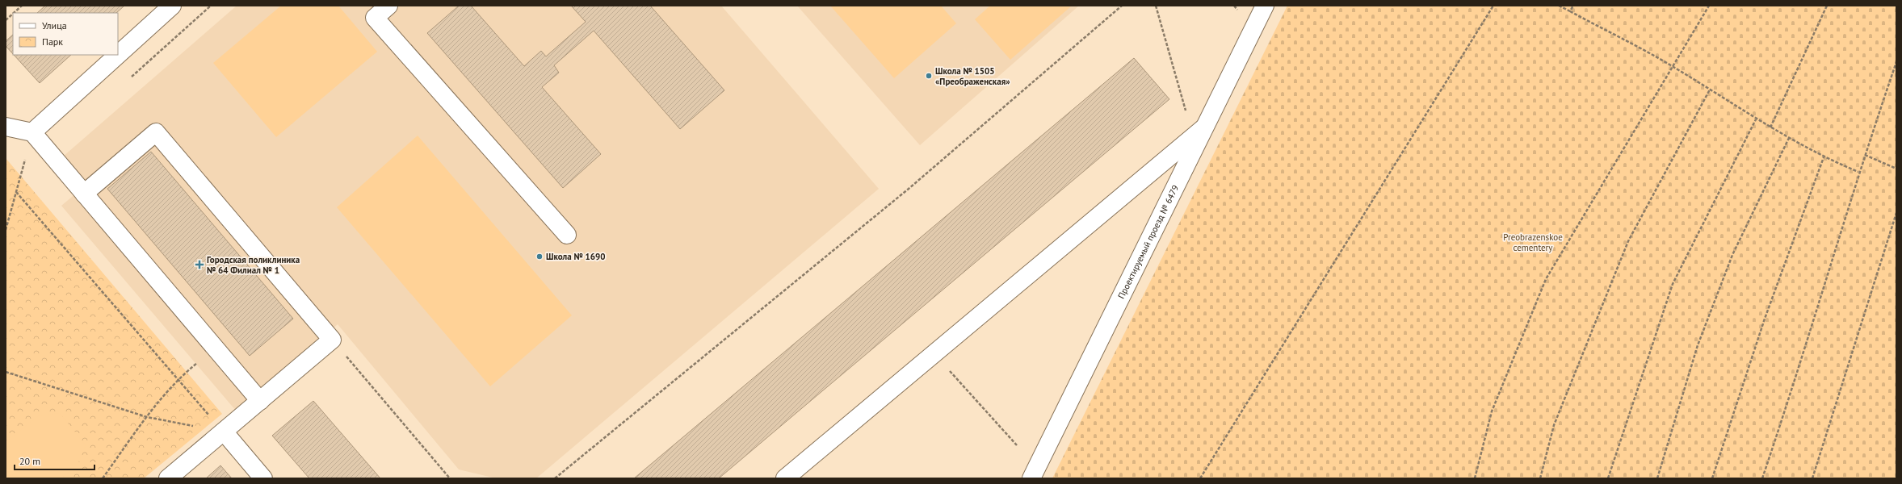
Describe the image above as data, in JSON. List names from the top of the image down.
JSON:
{
  "streets": {
    "street": ["Проектируемый проезд № 6479"]
  },
  "parks": ["Preobrazenskoe cementery"],
  "places": {
    "other": ["Школа № 1505 «Преображенская»", "Школа № 1690"],
    "health": ["Городская поликлиника № 64 Филиал № 1"]
  },
  "legend": ["Улица", "Парк"],
  "scale_bar": "20 m"
}
